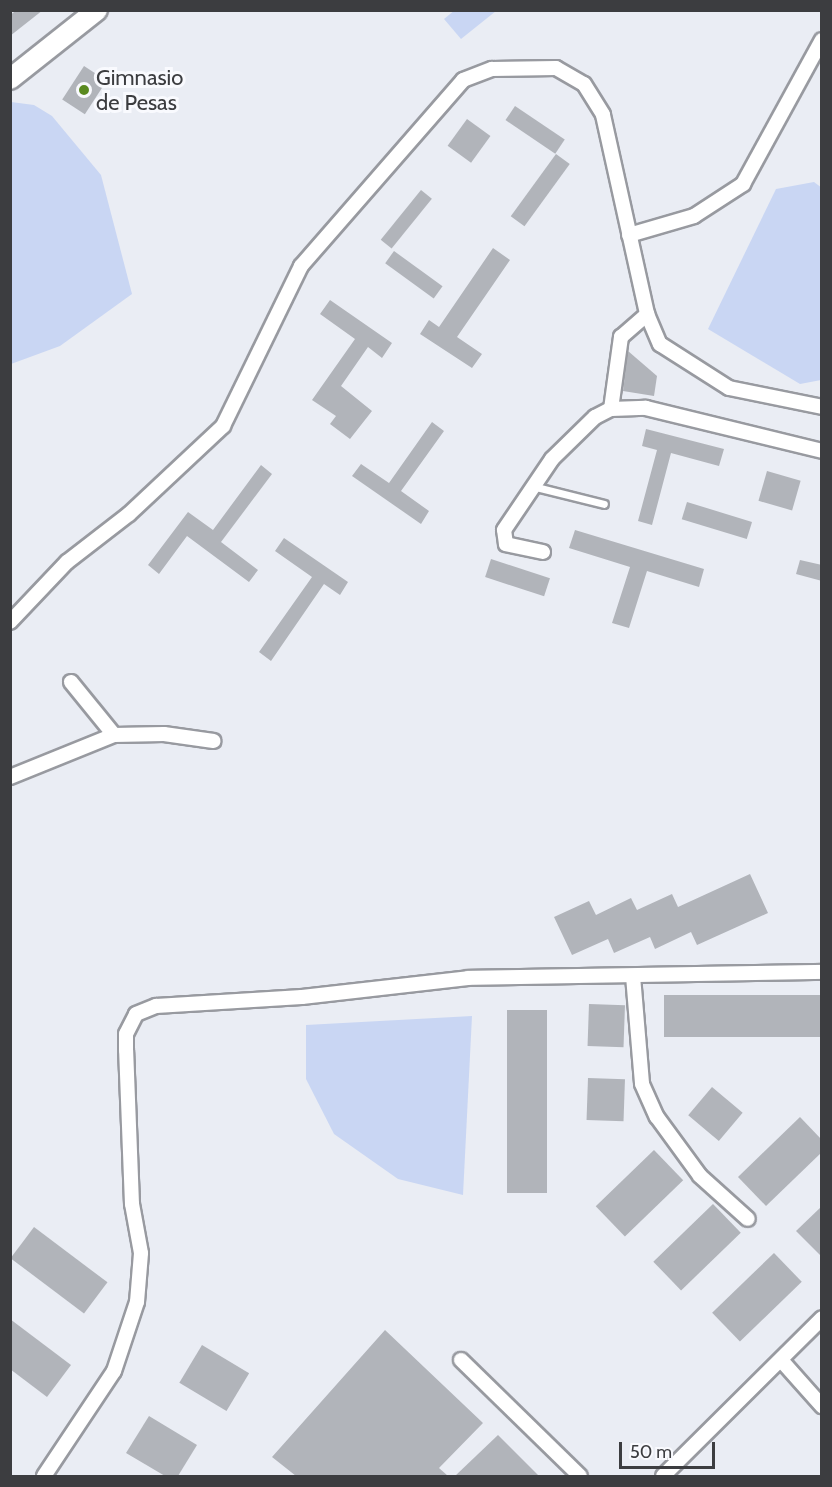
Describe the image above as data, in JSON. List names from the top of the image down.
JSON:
{
  "places": ["Gimnasio de Pesas"],
  "scale_bar": "50 m"
}
